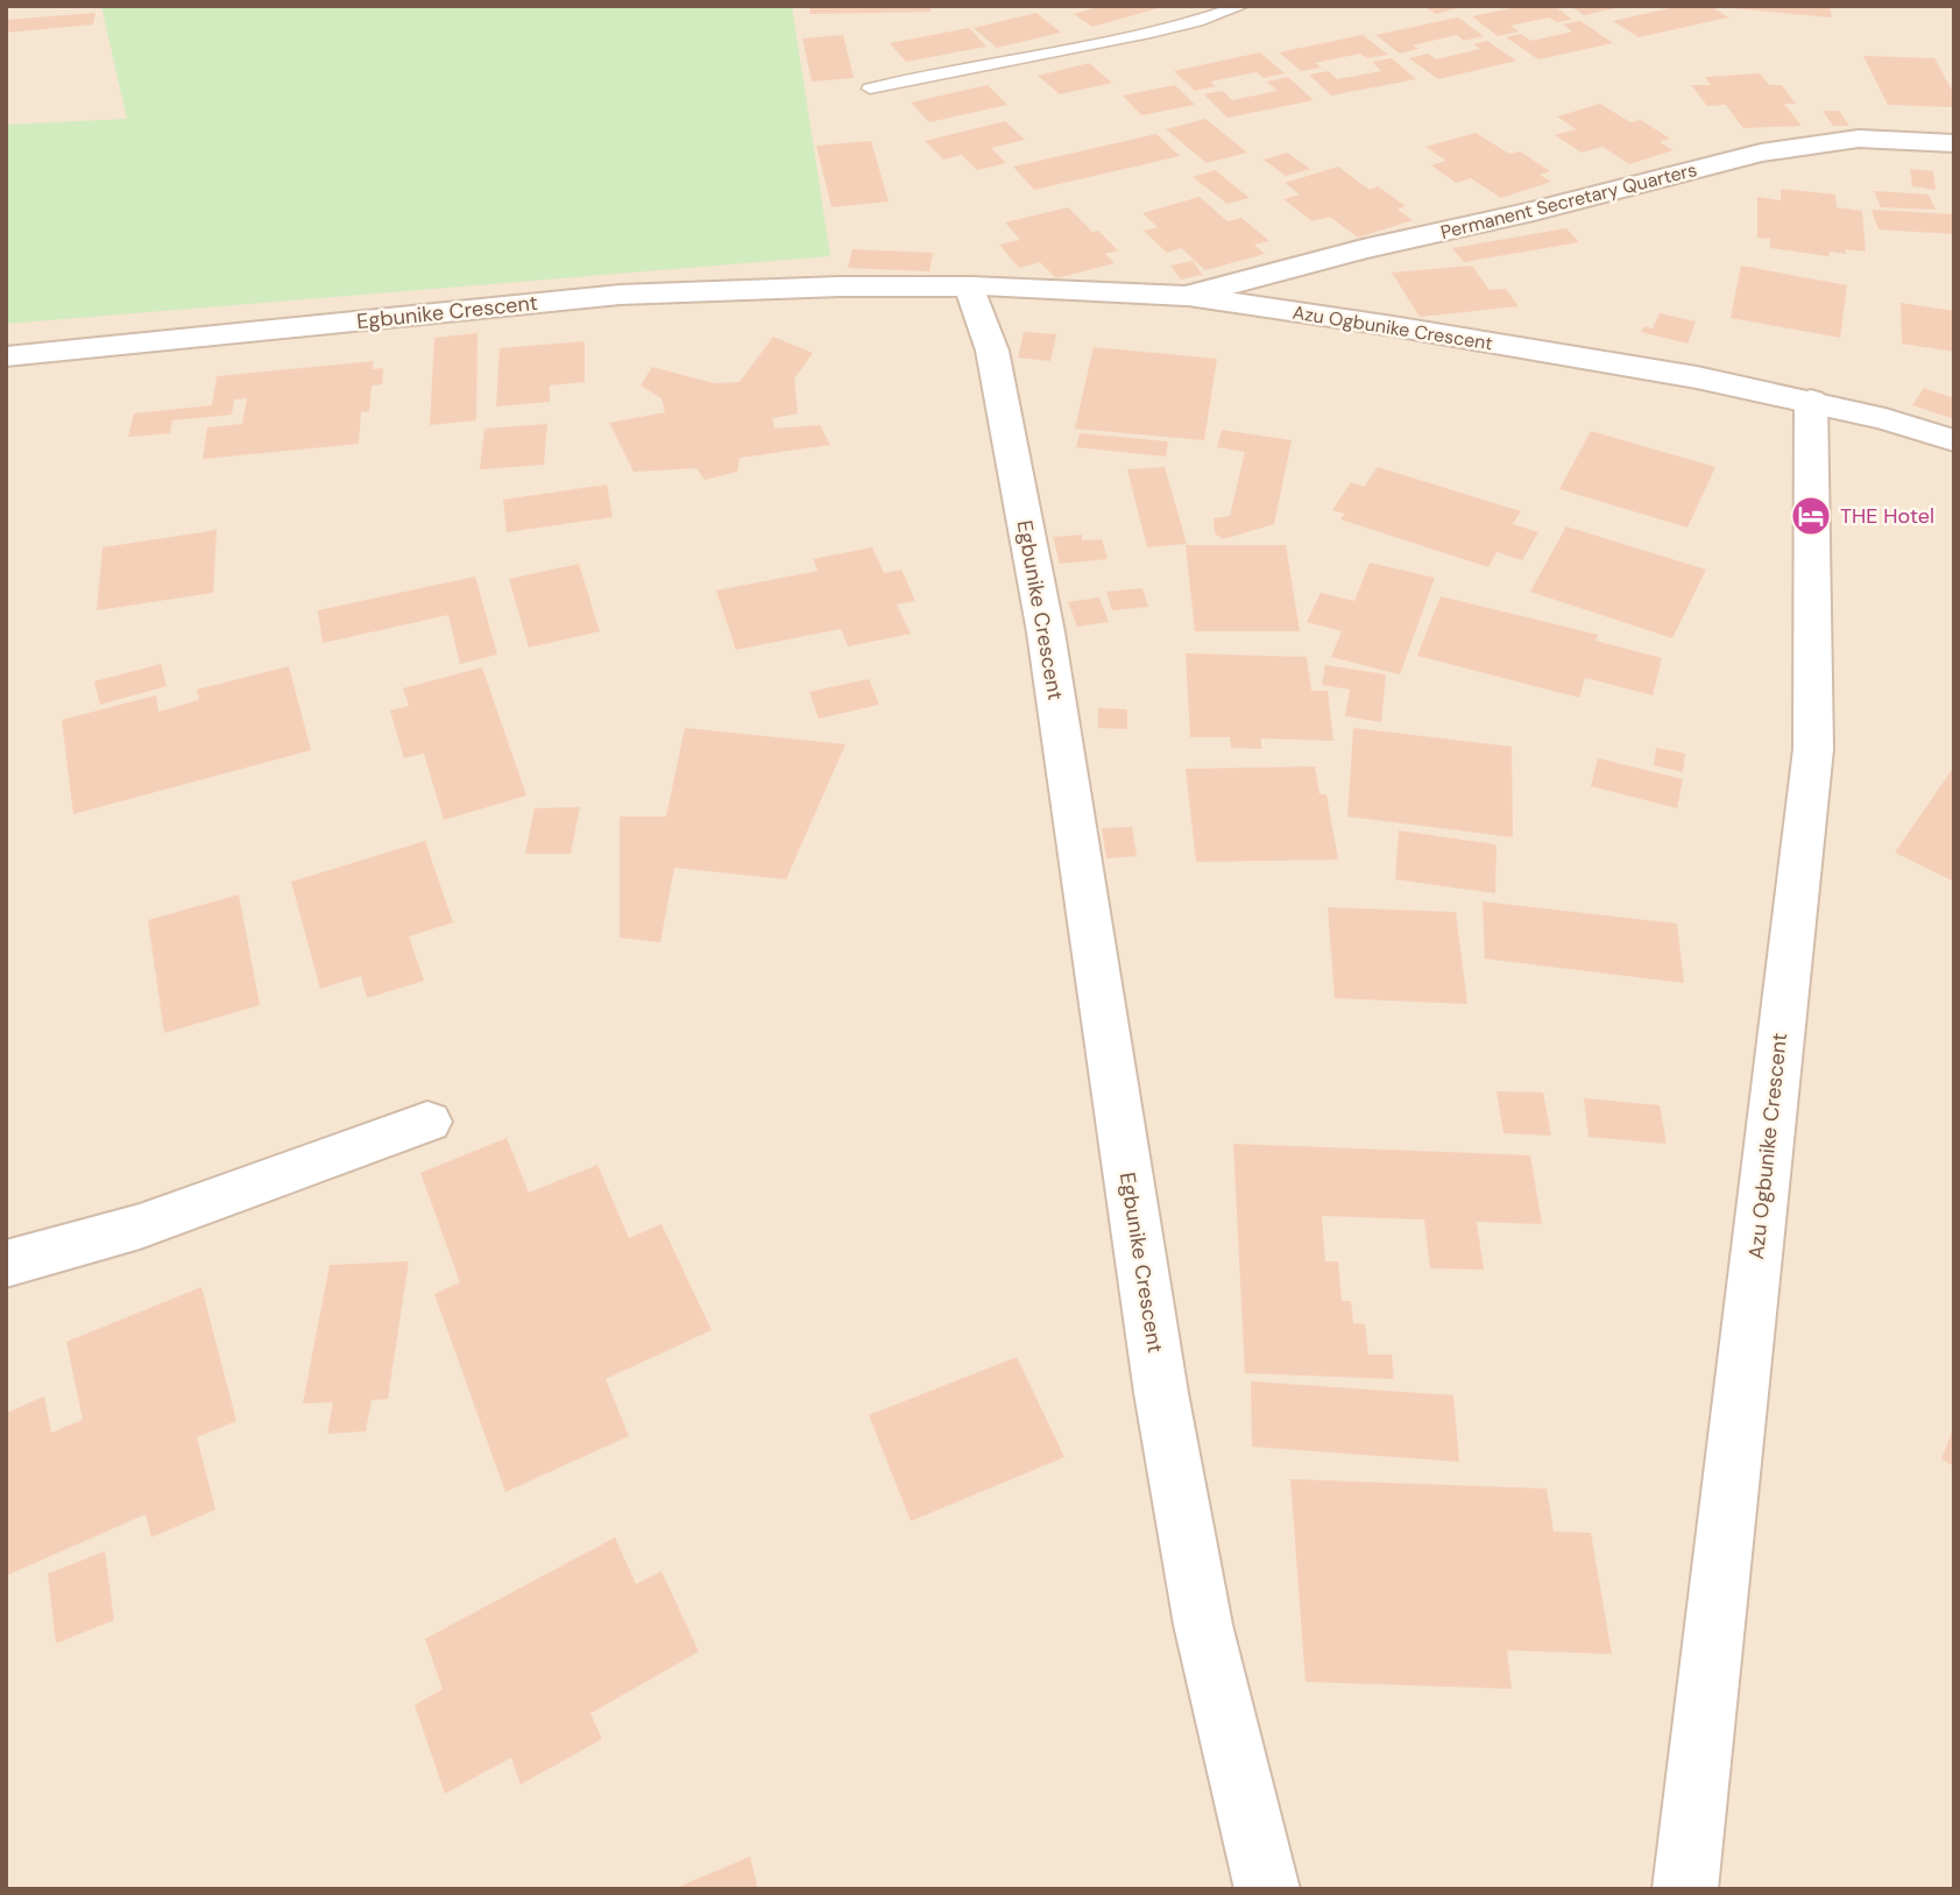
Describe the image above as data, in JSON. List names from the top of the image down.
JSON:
{
  "streets": {
    "street": ["Permanent Secretary Quarters", "Egbunike Crescent", "Azu Ogbunike Crescent"]
  },
  "crossings": [
    ["Permanent Secretary Quarters", "Azu Ogbunike Crescent"],
    ["Egbunike Crescent", "Azu Ogbunike Crescent"]
  ],
  "places": {
    "hotel": ["THE Hotel"]
  }
}
